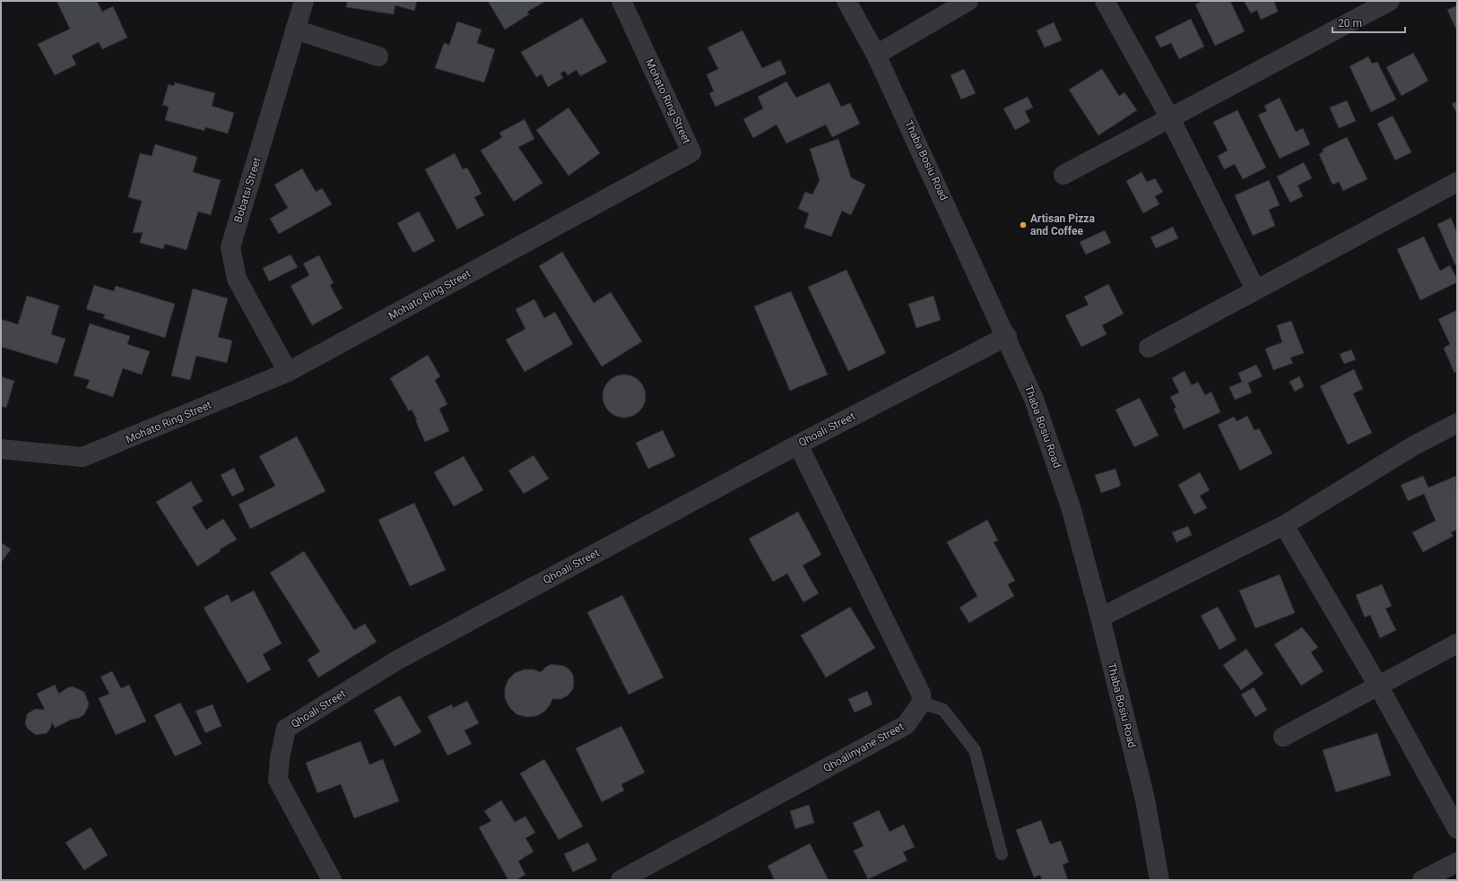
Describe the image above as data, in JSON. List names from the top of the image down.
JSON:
{
  "streets": {
    "street": [
      "Mohato Ring Street",
      "Thaba Bosiu Road",
      "Bobatsi Street",
      "Qhoali Street",
      "Qhoalinyane Street"
    ]
  },
  "crossings": [
    ["Mohato Ring Street", "Bobatsi Street"],
    ["Thaba Bosiu Road", "Qhoali Street"]
  ],
  "places": ["Artisan Pizza and Coffee"],
  "scale_bar": "20 m"
}
